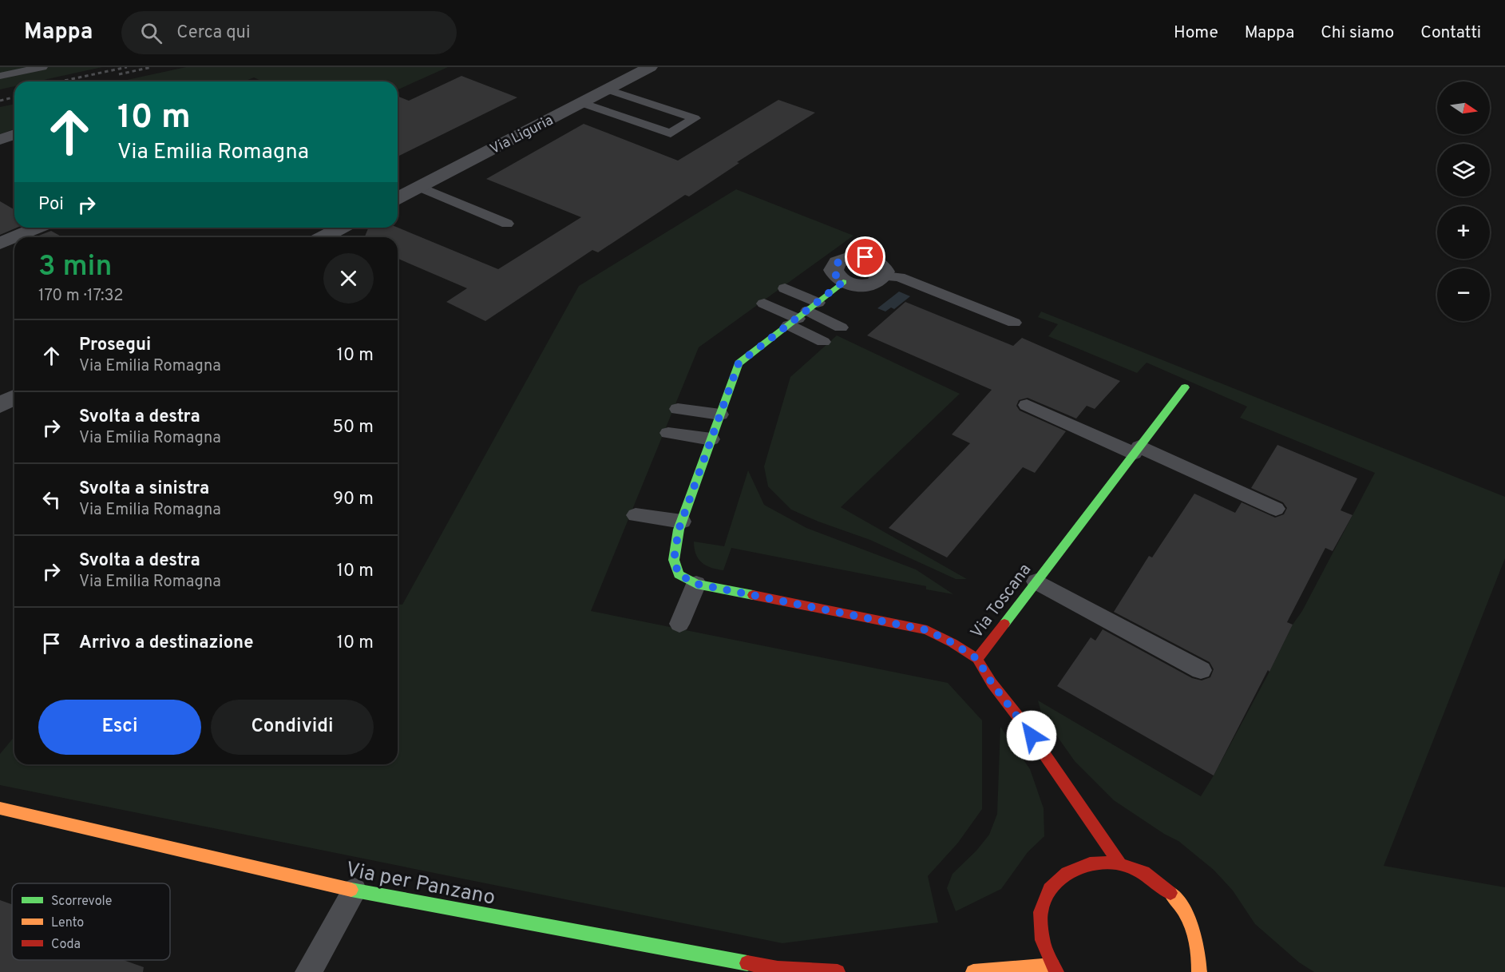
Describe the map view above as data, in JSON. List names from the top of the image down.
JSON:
{
  "streets": {
    "street": ["Via Liguria", "Via Toscana", "Via per Panzano"]
  },
  "legend": ["Scorrevole", "Lento", "Coda"],
  "north": "right",
  "page": {
    "header": "Mappa",
    "search": "Cerca qui",
    "nav": [
      "Home",
      "Mappa",
      "Chi siamo",
      "Contatti"
    ],
    "map_buttons": ["+", "−"],
    "turn": ["10 m", "Via Emilia Romagna"],
    "then": "Poi",
    "heading": ["3 min", "170 m · 17:32"],
    "list": [
      {
        "name": "Prosegui",
        "note": "Via Emilia Romagna",
        "value": "10 m"
      },
      {
        "name": "Svolta a destra",
        "note": "Via Emilia Romagna",
        "value": "50 m"
      },
      {
        "name": "Svolta a sinistra",
        "note": "Via Emilia Romagna",
        "value": "90 m"
      },
      {
        "name": "Svolta a destra",
        "note": "Via Emilia Romagna",
        "value": "10 m"
      },
      {
        "name": "Arrivo a destinazione",
        "value": "10 m"
      }
    ],
    "buttons": ["Esci", "Condividi"]
  }
}
